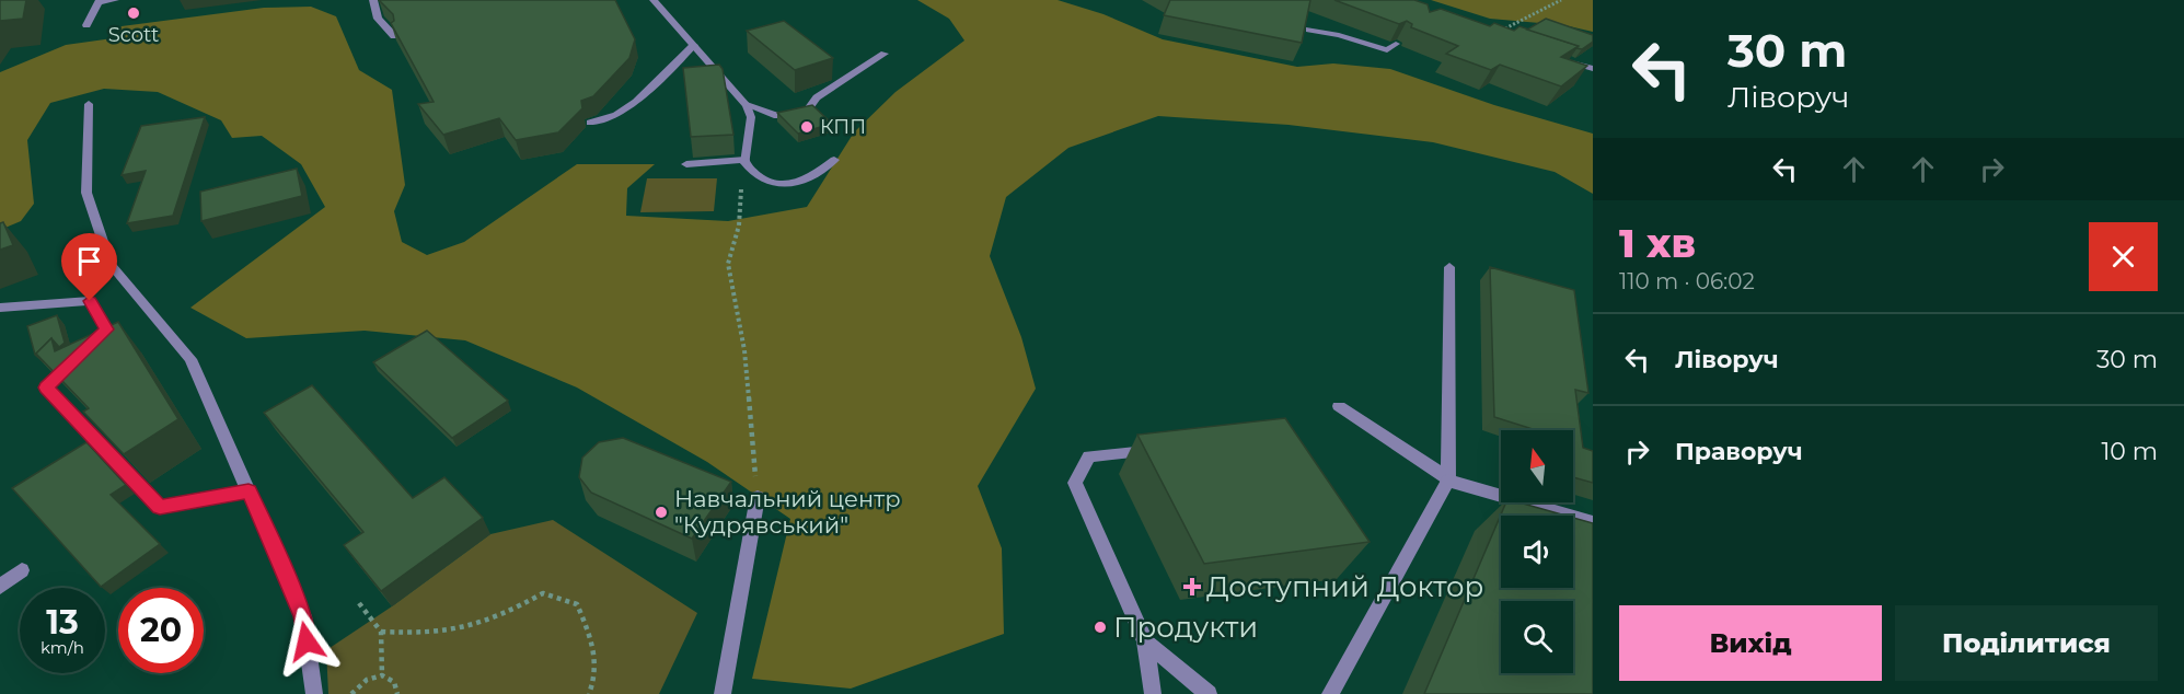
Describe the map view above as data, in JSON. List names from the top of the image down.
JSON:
{
  "places": {
    "other": [
      "Scott",
      "КПП",
      "Навчальний центр \"Кудрявський\"",
      "Продукти"
    ],
    "health": ["Доступний Доктор"]
  },
  "north": "top",
  "page": {
    "turn": ["30 m", "Ліворуч"],
    "heading": ["1 хв", "110 m · 06:02"],
    "list": [
      {
        "name": "Ліворуч",
        "value": "30 m"
      },
      {
        "name": "Праворуч",
        "value": "10 m"
      }
    ],
    "speed": "13 km/h",
    "limit": "20",
    "buttons": ["Вихід", "Поділитися"]
  }
}
